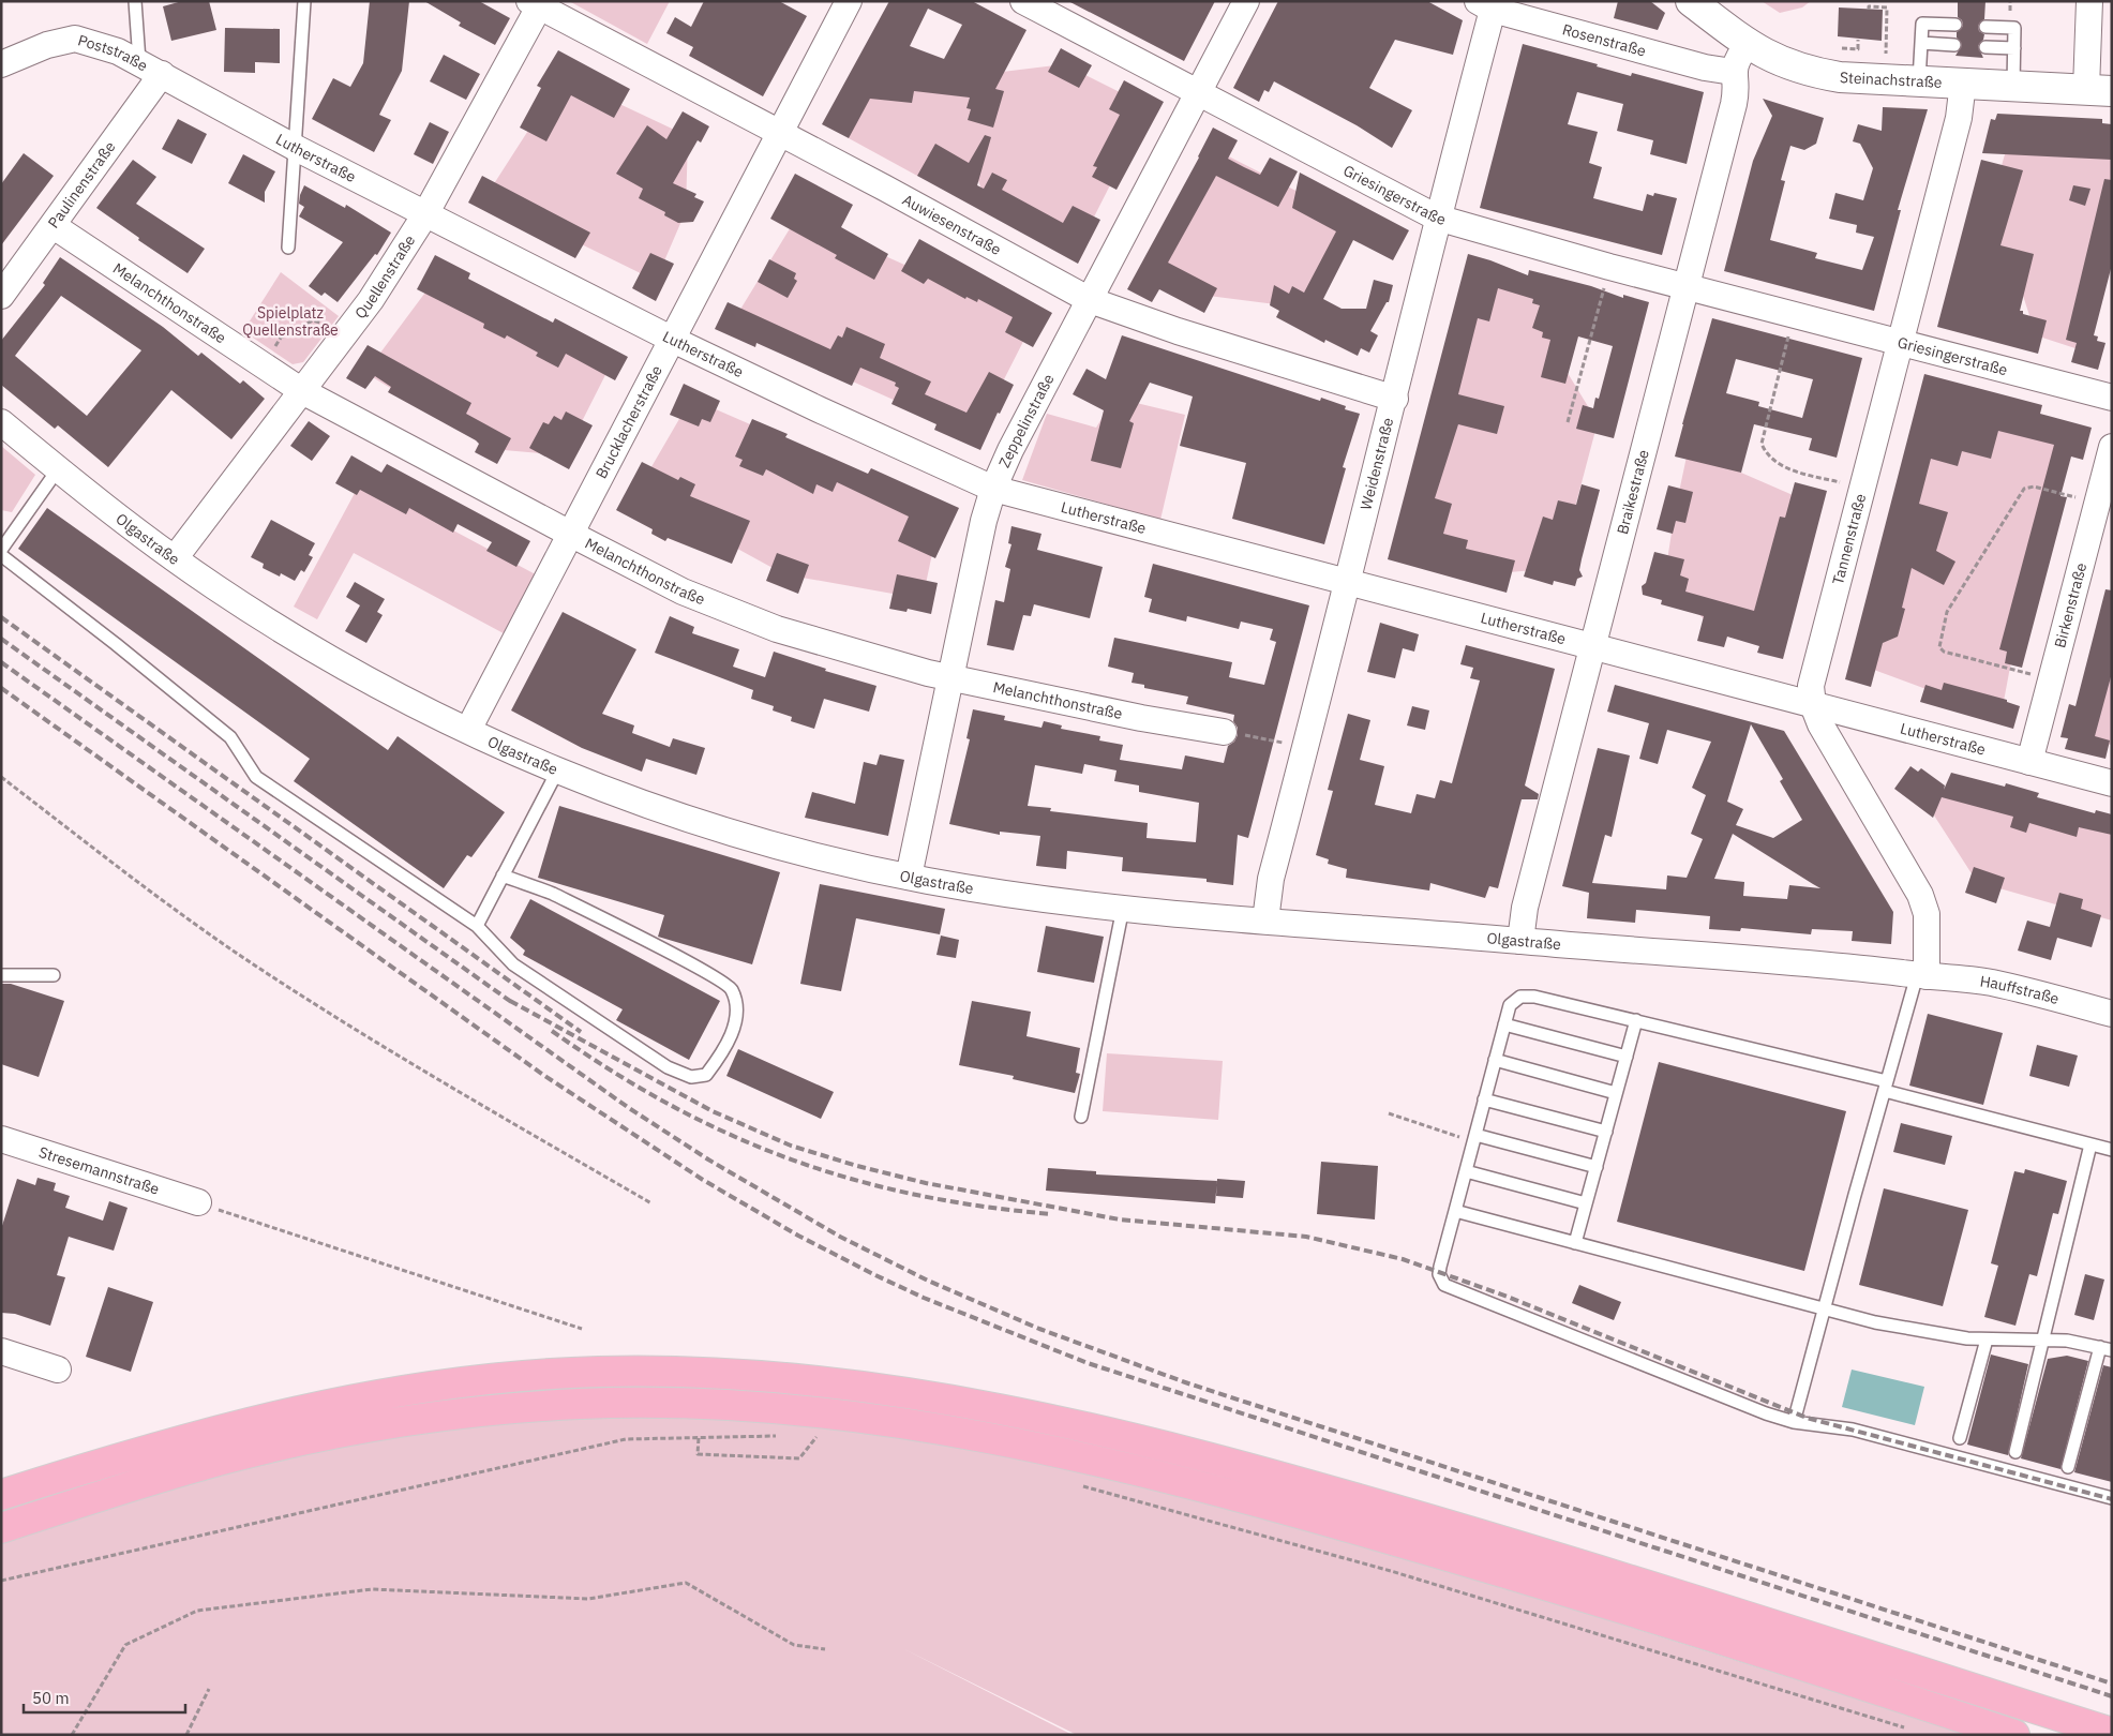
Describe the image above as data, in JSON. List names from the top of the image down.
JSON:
{
  "streets": {
    "main road": ["Steinachstraße"],
    "street": [
      "Rosenstraße",
      "Poststraße",
      "Lutherstraße",
      "Paulinenstraße",
      "Griesingerstraße",
      "Auwiesenstraße",
      "Quellenstraße",
      "Melanchthonstraße",
      "Zeppelinstraße",
      "Brucklacherstraße",
      "Weidenstraße",
      "Braikestraße",
      "Olgastraße",
      "Tannenstraße",
      "Birkenstraße",
      "Hauffstraße",
      "Stresemannstraße"
    ]
  },
  "crossings": [
    ["Rosenstraße", "Weidenstraße"],
    ["Rosenstraße", "Braikestraße"],
    ["Poststraße", "Lutherstraße"],
    ["Poststraße", "Paulinenstraße"],
    ["Steinachstraße", "Braikestraße"],
    ["Steinachstraße", "Tannenstraße"],
    ["Lutherstraße", "Paulinenstraße"],
    ["Lutherstraße", "Quellenstraße"],
    ["Lutherstraße", "Zeppelinstraße"],
    ["Lutherstraße", "Brucklacherstraße"],
    ["Lutherstraße", "Weidenstraße"],
    ["Lutherstraße", "Braikestraße"],
    ["Lutherstraße", "Tannenstraße"],
    ["Lutherstraße", "Birkenstraße"],
    ["Paulinenstraße", "Melanchthonstraße"],
    ["Griesingerstraße", "Zeppelinstraße"],
    ["Griesingerstraße", "Weidenstraße"],
    ["Griesingerstraße", "Braikestraße"],
    ["Griesingerstraße", "Tannenstraße"],
    ["Auwiesenstraße", "Quellenstraße"],
    ["Auwiesenstraße", "Zeppelinstraße"],
    ["Auwiesenstraße", "Brucklacherstraße"],
    ["Auwiesenstraße", "Weidenstraße"],
    ["Quellenstraße", "Melanchthonstraße"],
    ["Quellenstraße", "Olgastraße"],
    ["Melanchthonstraße", "Zeppelinstraße"],
    ["Melanchthonstraße", "Brucklacherstraße"],
    ["Zeppelinstraße", "Olgastraße"],
    ["Brucklacherstraße", "Olgastraße"],
    ["Weidenstraße", "Olgastraße"],
    ["Braikestraße", "Olgastraße"],
    ["Olgastraße", "Tannenstraße"],
    ["Olgastraße", "Hauffstraße"],
    ["Tannenstraße", "Hauffstraße"]
  ],
  "parks": ["Spielplatz Quellenstraße"],
  "scale_bar": "50 m"
}
